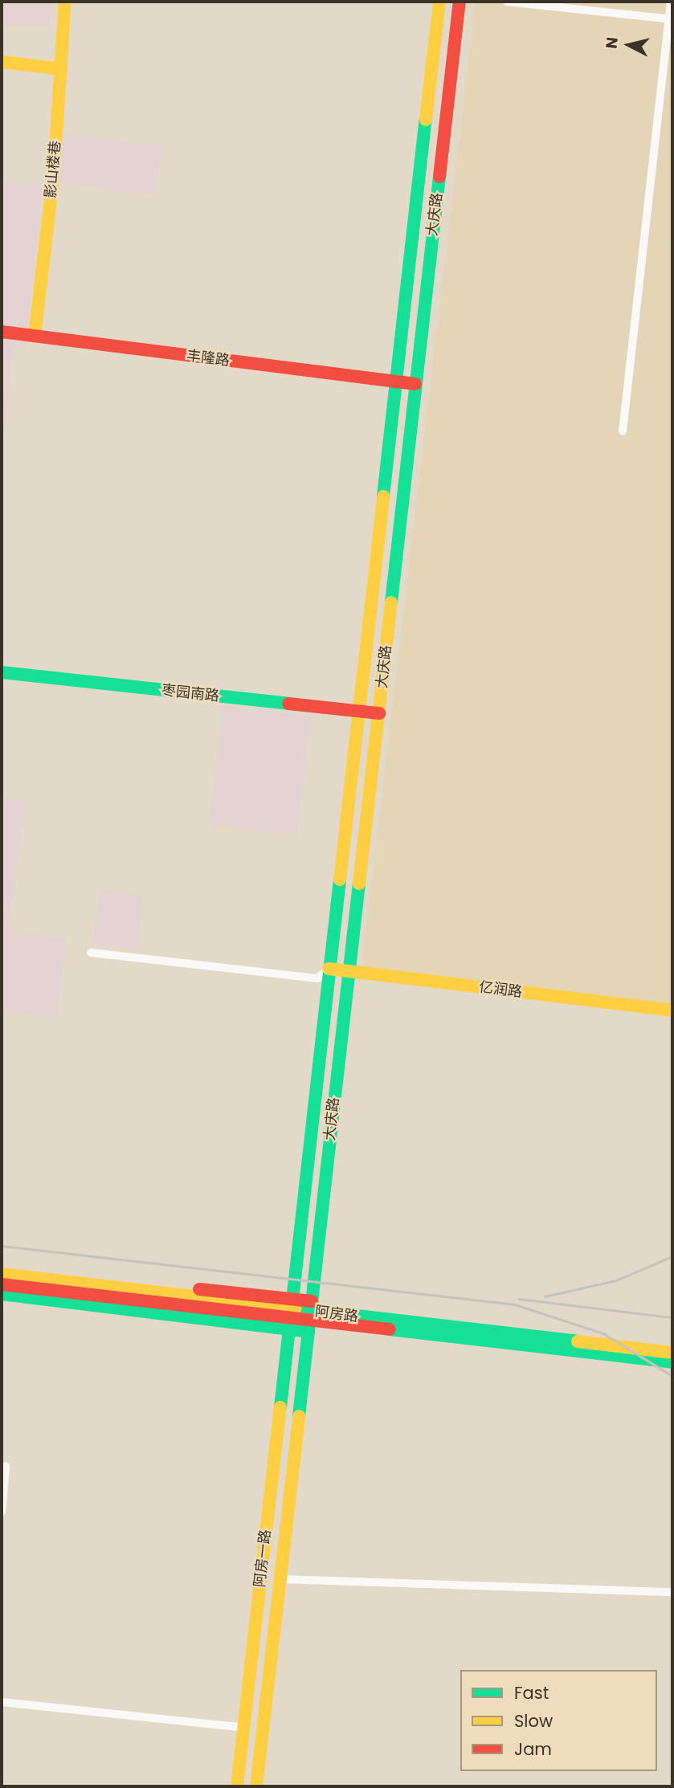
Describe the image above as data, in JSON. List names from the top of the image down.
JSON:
{
  "streets": {
    "main road": [
      "影山楼巷",
      "大庆路",
      "丰隆路",
      "枣园南路",
      "亿润路",
      "阿房路",
      "阿房一路"
    ]
  },
  "crossings": [
    ["影山楼巷", "丰隆路"],
    ["大庆路", "丰隆路"],
    ["大庆路", "枣园南路"],
    ["大庆路", "亿润路"],
    ["大庆路", "阿房路"],
    ["大庆路", "阿房一路"],
    ["阿房路", "阿房一路"]
  ],
  "legend": ["Fast", "Slow", "Jam"],
  "north": "left"
}
